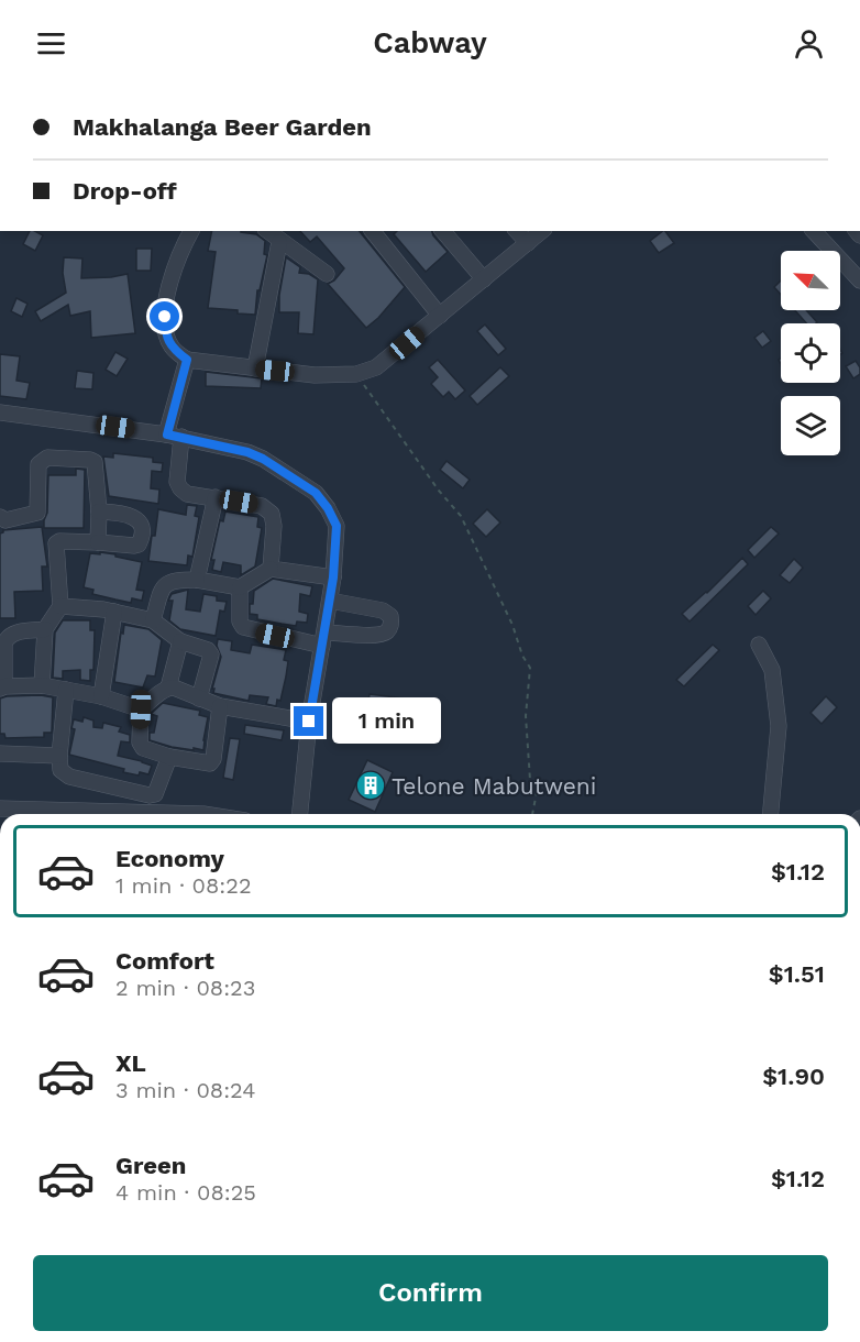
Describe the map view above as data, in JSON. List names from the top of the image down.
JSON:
{
  "places": {
    "building": ["Telone Mabutweni"]
  },
  "north": "top left",
  "page": {
    "header": "Cabway",
    "banner": ["Makhalanga Beer Garden", "Drop-off"],
    "bubble": "1 min",
    "list": [
      {
        "name": "Economy",
        "note": "1 min · 08:22",
        "value": "$1.12"
      },
      {
        "name": "Comfort",
        "note": "2 min · 08:23",
        "value": "$1.51"
      },
      {
        "name": "XL",
        "note": "3 min · 08:24",
        "value": "$1.90"
      },
      {
        "name": "Green",
        "note": "4 min · 08:25",
        "value": "$1.12"
      }
    ],
    "buttons": "Confirm"
  }
}
